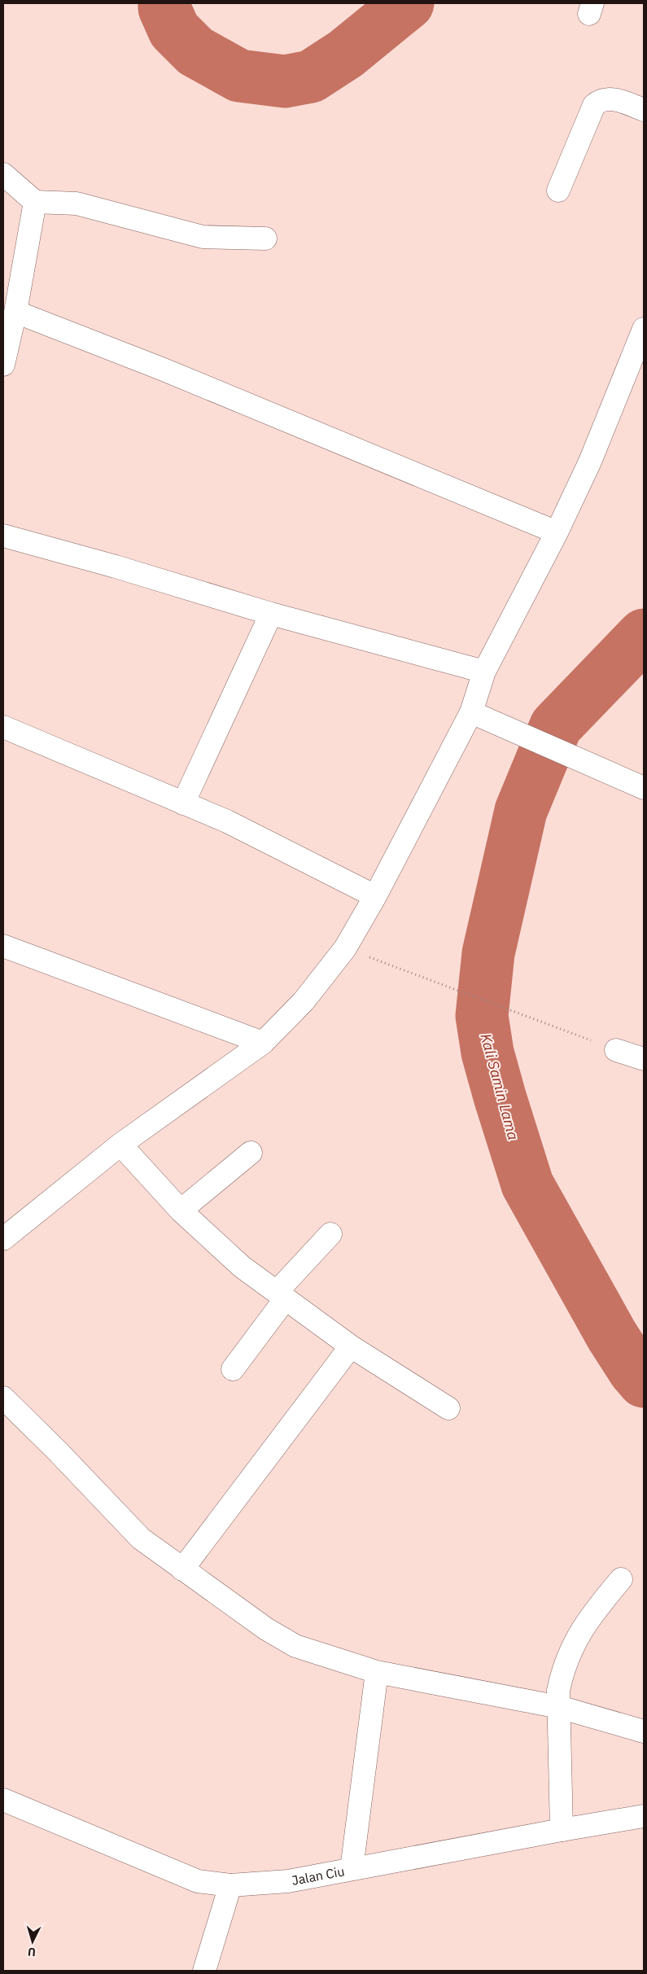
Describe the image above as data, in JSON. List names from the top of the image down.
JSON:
{
  "streets": {
    "street": ["Jalan Ciu"]
  },
  "water": ["Kali Samin Lama"],
  "north": "bottom"
}
